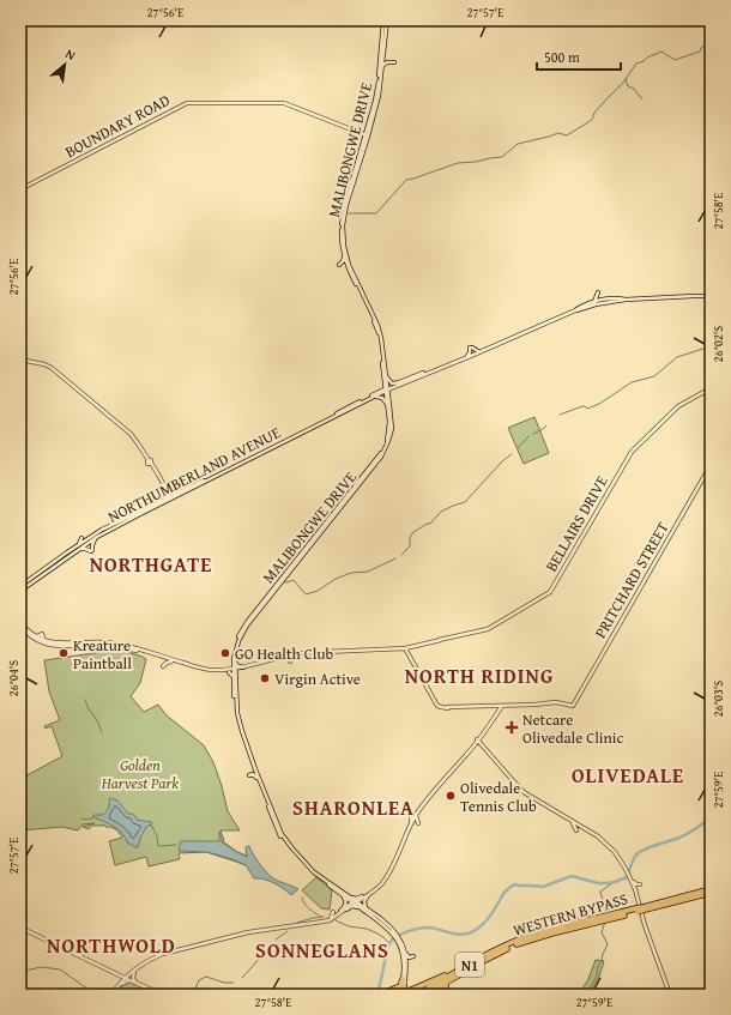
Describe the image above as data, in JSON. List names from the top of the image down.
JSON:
{
  "streets": {
    "highway": ["WESTERN BYPASS", "N1"],
    "street": [
      "BOUNDARY ROAD",
      "MALIBONGWE DRIVE",
      "NORTHUMBERLAND AVENUE",
      "BELLAIRS DRIVE",
      "PRITCHARD STREET"
    ]
  },
  "crossings": [
    ["BOUNDARY ROAD", "MALIBONGWE DRIVE"],
    ["MALIBONGWE DRIVE", "NORTHUMBERLAND AVENUE"],
    ["MALIBONGWE DRIVE", "BELLAIRS DRIVE"]
  ],
  "districts": [
    "NORTHGATE",
    "NORTH RIDING",
    "OLIVEDALE",
    "SHARONLEA",
    "NORTHWOLD",
    "SONNEGLANS"
  ],
  "parks": ["Golden Harvest Park"],
  "places": {
    "other": [
      "Kreature Paintball",
      "GO Health Club",
      "Virgin Active",
      "Olivedale Tennis Club"
    ],
    "health": ["Netcare Olivedale Clinic"]
  },
  "scale_bar": "500 m",
  "north": "top right",
  "coordinates": [
    "27°56'E",
    "27°57'E",
    "27°58'E",
    "26°02'S",
    "26°04'S",
    "26°03'S",
    "27°59'E"
  ]
}
